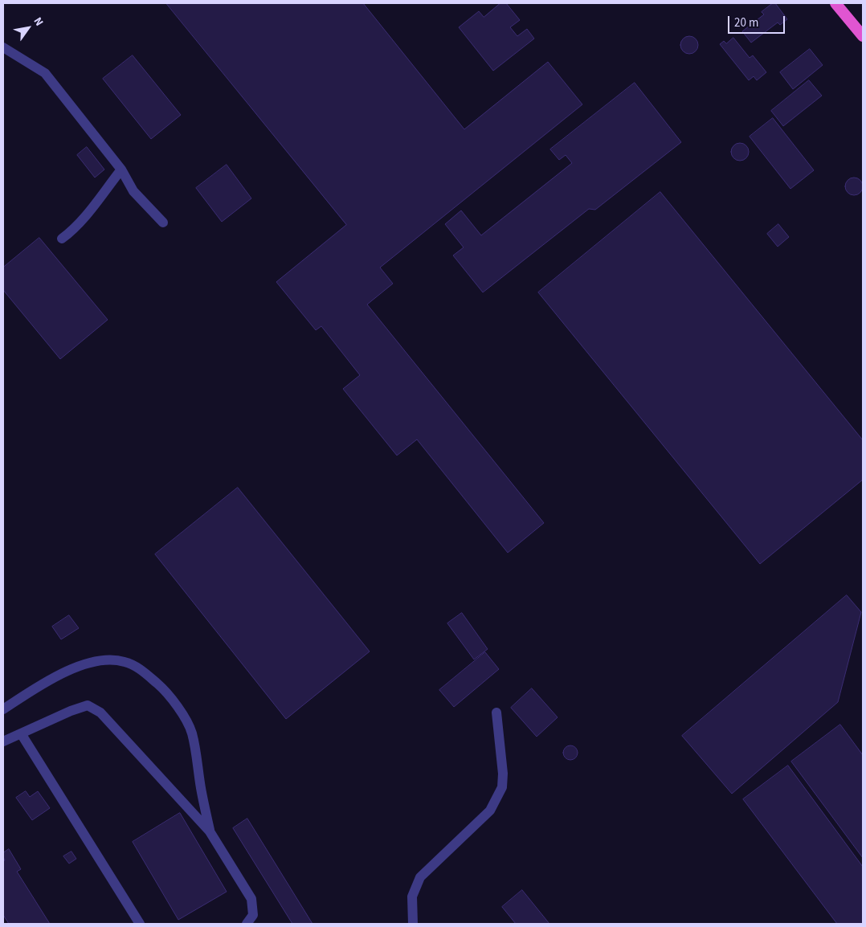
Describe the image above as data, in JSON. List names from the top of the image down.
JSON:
{
  "scale_bar": "20 m",
  "north": "top right"
}
